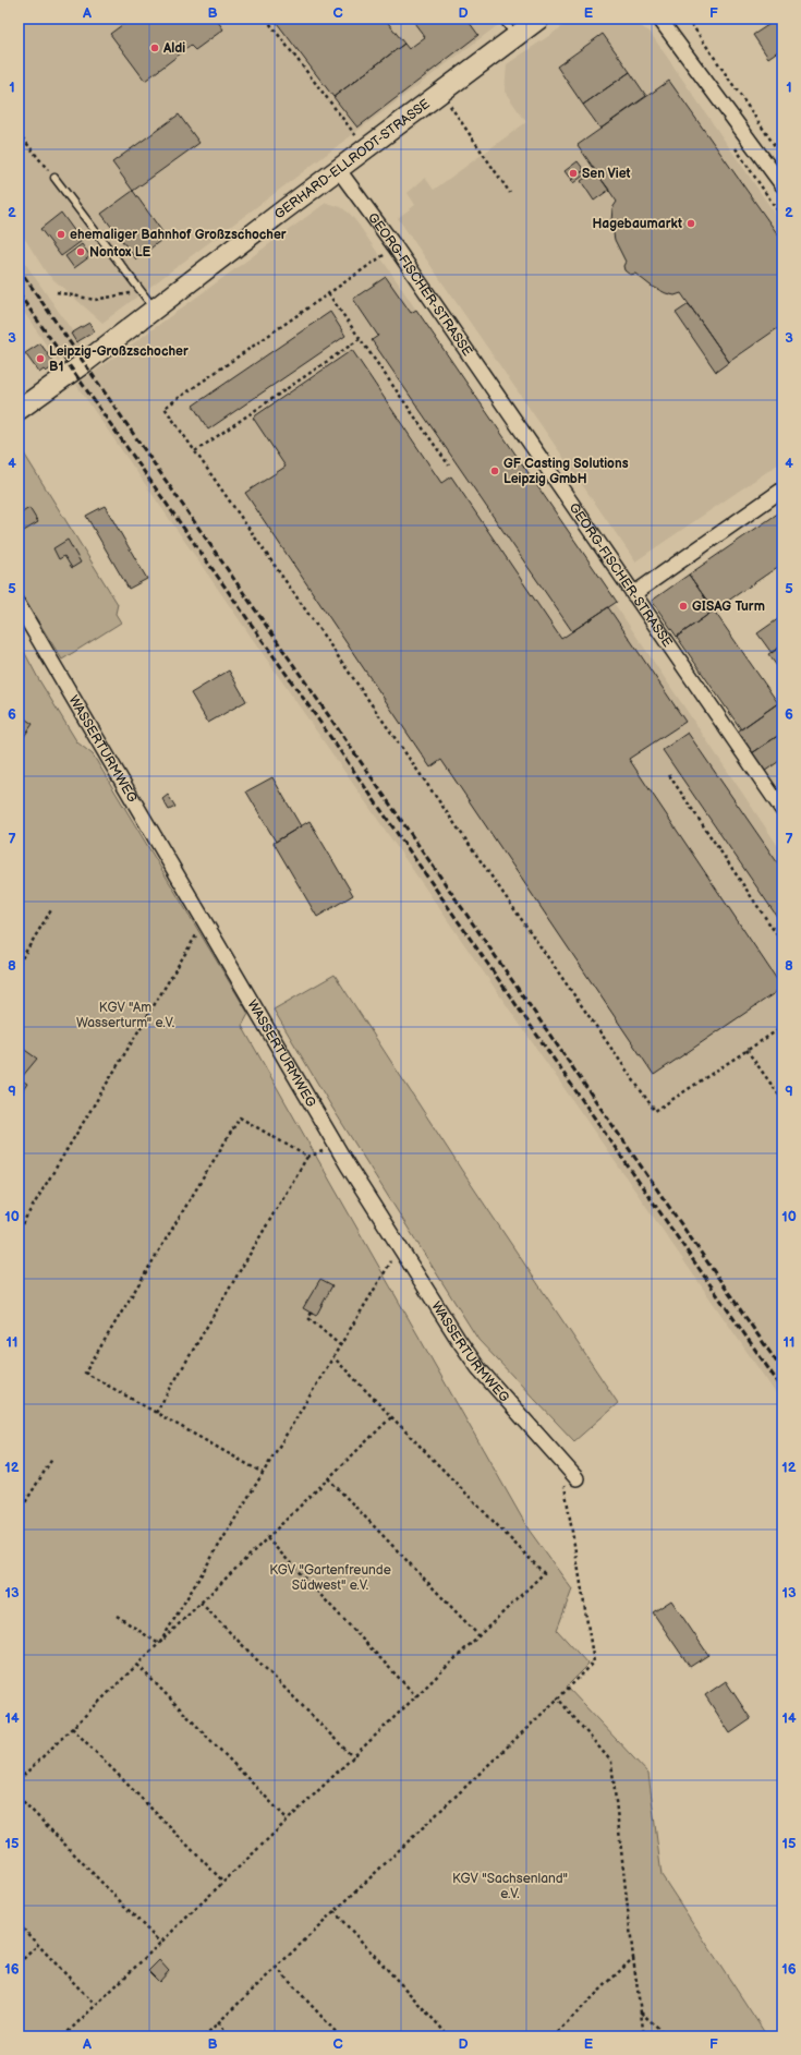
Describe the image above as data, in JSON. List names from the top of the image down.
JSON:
{
  "streets": {
    "main road": ["GERHARD-ELLRODT-STRASSE"],
    "street": ["GEORG-FISCHER-STRASSE", "WASSERTURMWEG"]
  },
  "crossings": [
    ["GERHARD-ELLRODT-STRASSE", "GEORG-FISCHER-STRASSE"]
  ],
  "parks": ["KGV \"Am Wasserturm\" e.V.", "KGV \"Gartenfreunde Südwest\" e.V.", "KGV \"Sachsenland\" e.V."],
  "places": [
    "Aldi",
    "Sen Viet",
    "Hagebaumarkt",
    "ehemaliger Bahnhof Großzschocher",
    "Nontox LE",
    "Leipzig-Großzschocher B1",
    "GF Casting Solutions Leipzig GmbH",
    "GISAG Turm"
  ],
  "grid": {
    "columns": [
      "A",
      "B",
      "C",
      "D",
      "E",
      "F"
    ],
    "rows": [
      "1",
      "2",
      "3",
      "4",
      "5",
      "6",
      "7",
      "8",
      "9",
      "10",
      "11",
      "12",
      "13",
      "14",
      "15",
      "16"
    ]
  }
}
